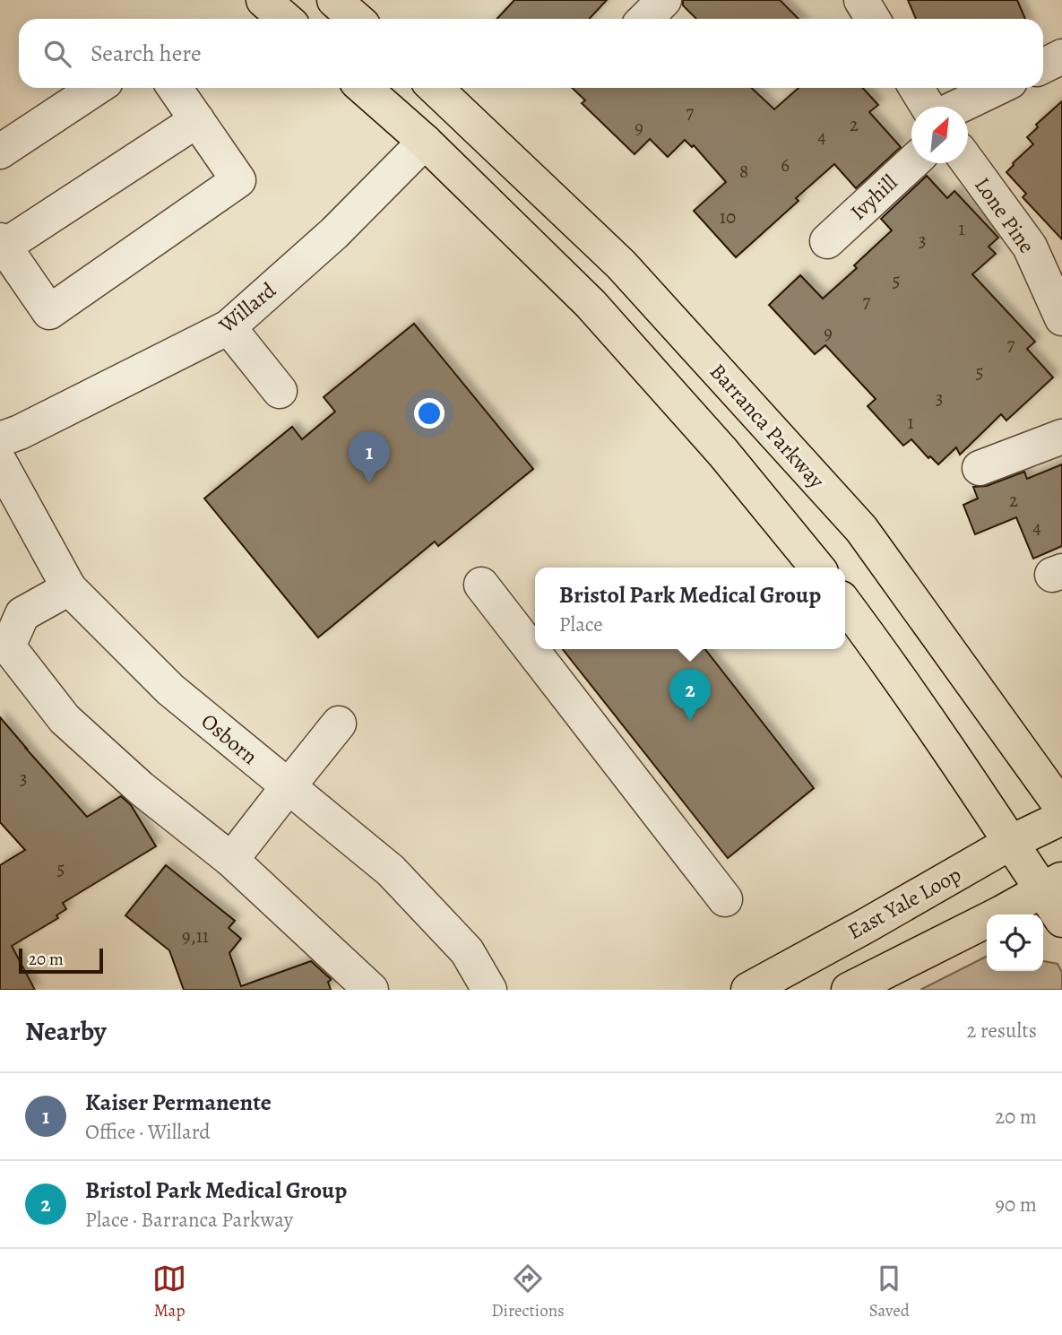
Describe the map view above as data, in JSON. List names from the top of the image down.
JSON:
{
  "streets": {
    "main road": ["Barranca Parkway", "East Yale Loop"],
    "street": [
      "Ivyhill",
      "Lone Pine",
      "Willard",
      "Osborn"
    ]
  },
  "house_numbers": [
    "7",
    "2",
    "9",
    "4",
    "6",
    "8",
    "10",
    "1",
    "3",
    "5",
    "7",
    "9",
    "7",
    "5",
    "3",
    "1",
    "2",
    "4",
    "3",
    "5",
    "9,11"
  ],
  "scale_bar": "20 m",
  "north": "top right",
  "page": {
    "search": "Search here",
    "pins": ["1", "2"],
    "popup": ["Bristol Park Medical Group", "Place"],
    "scale": "20 m",
    "heading": ["Nearby", "2 results"],
    "list": [
      {
        "mark": "1",
        "name": "Kaiser Permanente",
        "note": "Office · Willard",
        "value": "20 m"
      },
      {
        "mark": "2",
        "name": "Bristol Park Medical Group",
        "note": "Place · Barranca Parkway",
        "value": "90 m"
      }
    ],
    "nav": ["Map", "Directions", "Saved"]
  }
}
